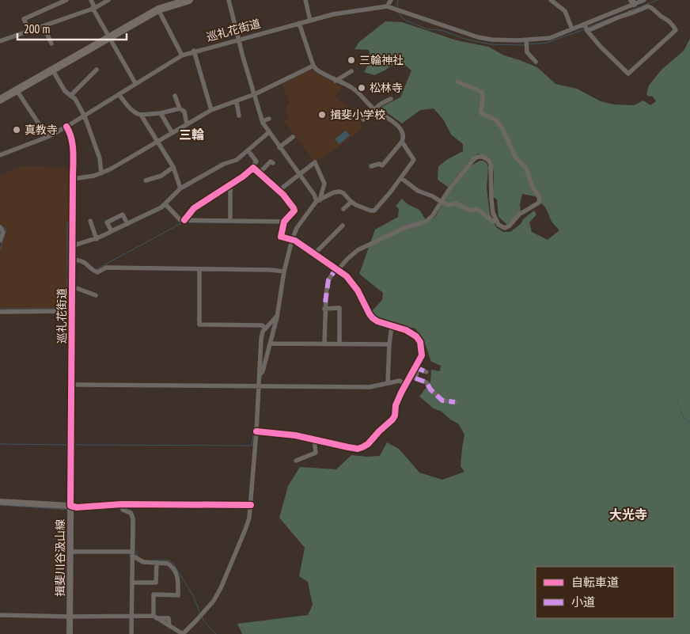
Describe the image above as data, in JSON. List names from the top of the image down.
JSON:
{
  "streets": {
    "street": ["巡礼花街道", "揖斐川谷汲山線"]
  },
  "crossings": [
    ["巡礼花街道", "揖斐川谷汲山線"]
  ],
  "districts": ["三輪", "大光寺"],
  "places": [
    "三輪神社",
    "松林寺",
    "揖斐小学校",
    "真教寺"
  ],
  "legend": ["自転車道", "小道"],
  "scale_bar": "200 m"
}
